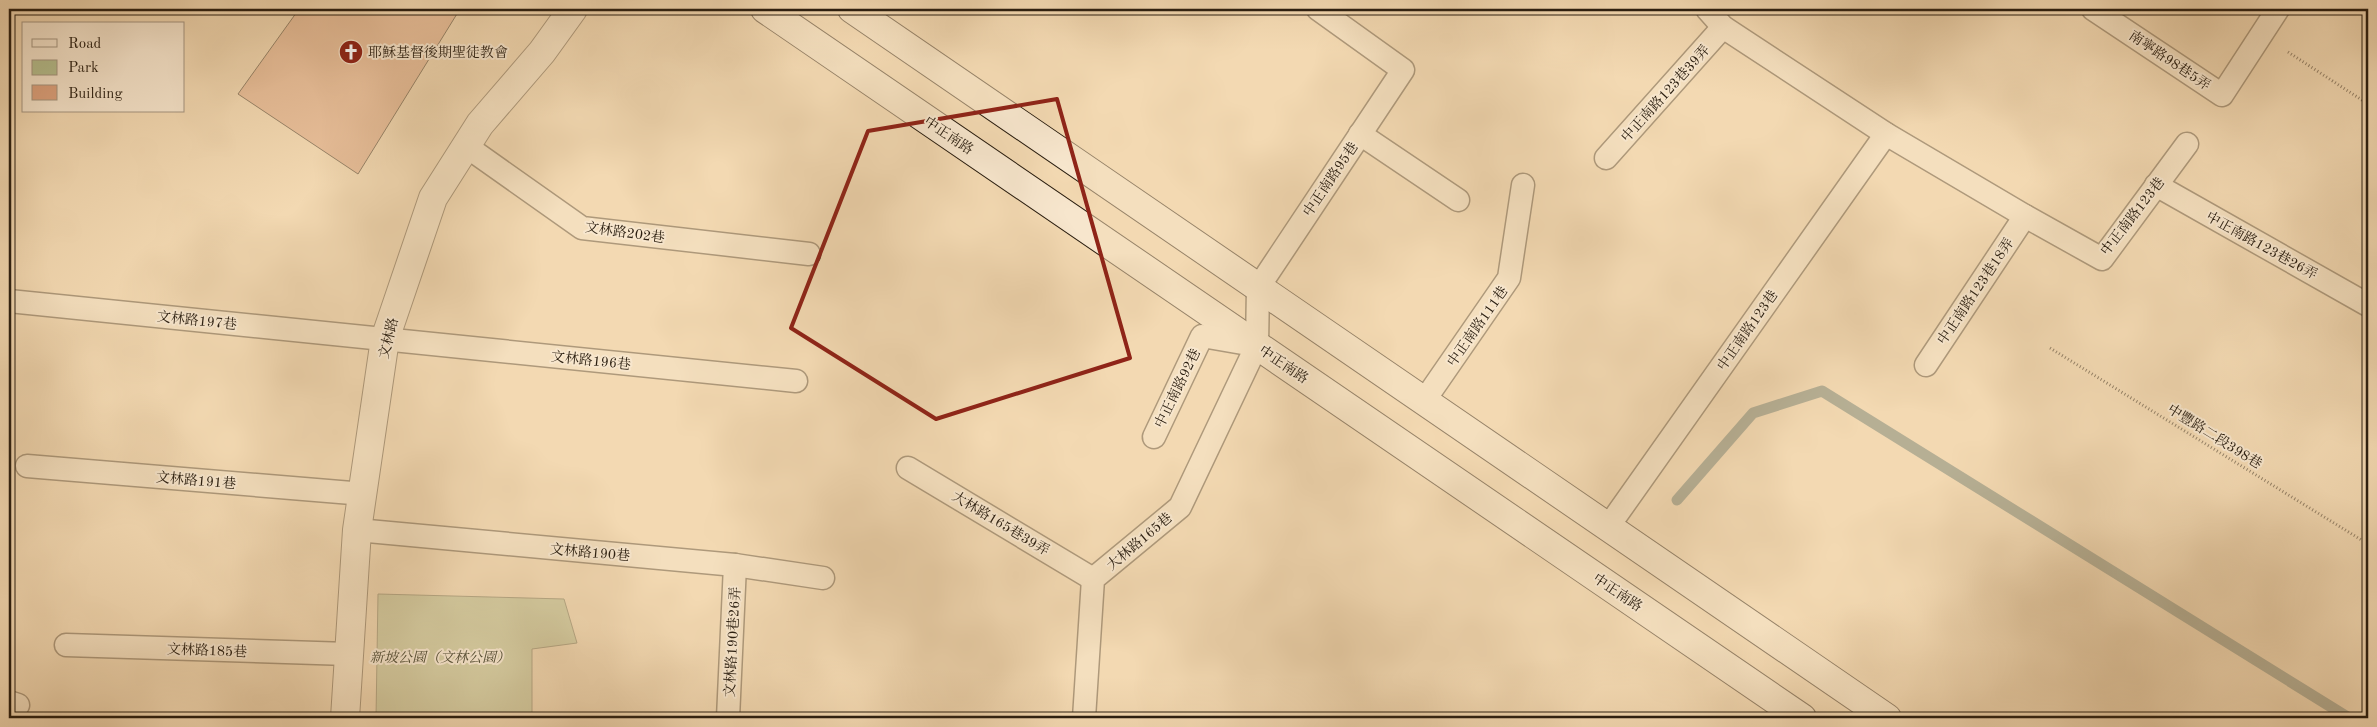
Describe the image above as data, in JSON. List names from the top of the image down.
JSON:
{
  "streets": {
    "street": ["中正南路", "文林路"],
    "lane": [
      "南寧路98巷5弄",
      "中正南路123巷39弄",
      "中正南路95巷",
      "中正南路123巷",
      "文林路202巷",
      "中正南路123巷26弄",
      "中正南路123巷18弄",
      "文林路197巷",
      "中正南路111巷",
      "文林路196巷",
      "中正南路92巷",
      "文林路191巷",
      "大林路165巷39弄",
      "大林路165巷",
      "文林路190巷",
      "文林路190巷26弄",
      "文林路185巷"
    ],
    "path": ["中豐路二段398巷"]
  },
  "crossings": [
    ["中正南路123巷39弄", "中正南路123巷"],
    ["中正南路", "中正南路92巷"],
    ["中正南路", "大林路165巷"],
    ["中正南路95巷", "大林路165巷"],
    ["中正南路123巷", "中正南路123巷26弄"],
    ["中正南路123巷", "中正南路123巷18弄"],
    ["文林路202巷", "文林路"],
    ["文林路197巷", "文林路"],
    ["文林路197巷", "文林路196巷"],
    ["文林路", "文林路196巷"],
    ["文林路", "文林路191巷"],
    ["文林路", "文林路190巷"],
    ["文林路", "文林路185巷"],
    ["中正南路92巷", "大林路165巷"],
    ["大林路165巷39弄", "大林路165巷"],
    ["文林路190巷", "文林路190巷26弄"]
  ],
  "parks": ["新坡公園（文林公園）"],
  "places": {
    "church": ["耶穌基督後期聖徒教會"]
  },
  "legend": ["Road", "Park", "Building"]
}
